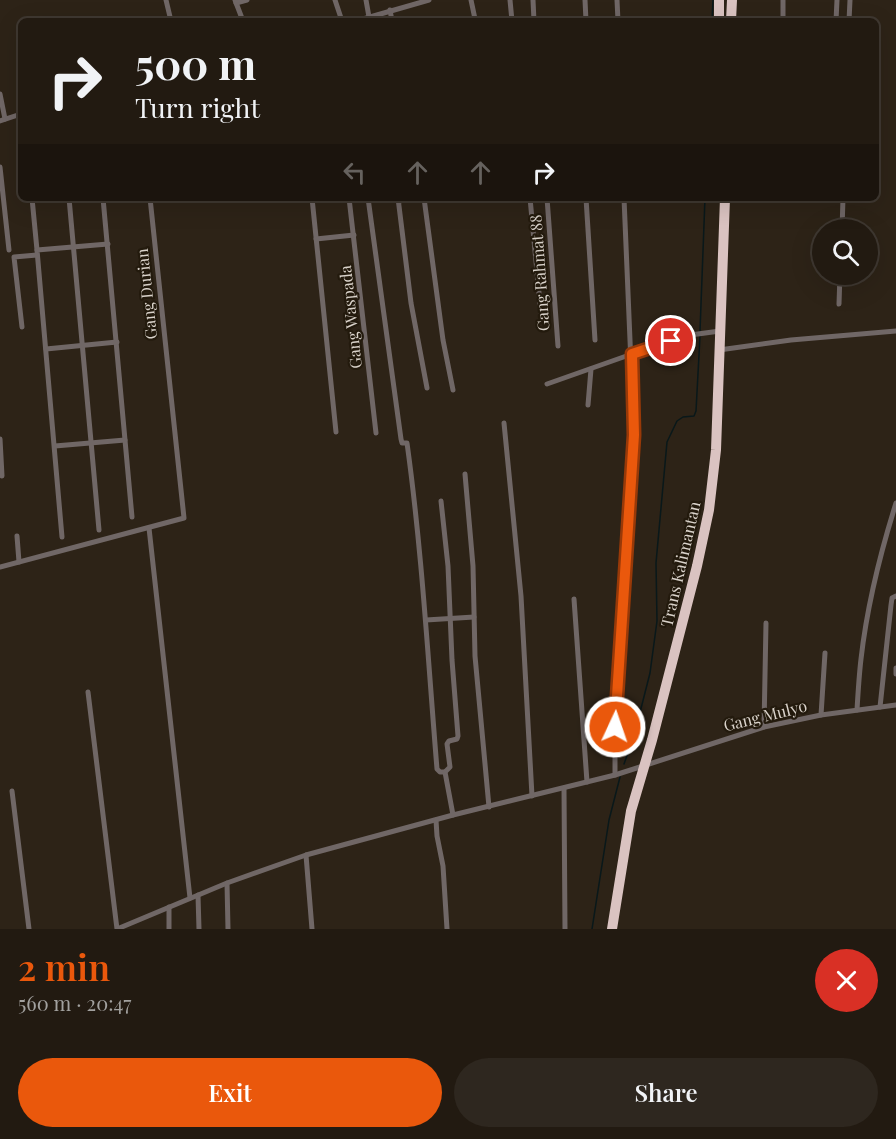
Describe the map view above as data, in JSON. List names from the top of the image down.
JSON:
{
  "streets": {
    "highway": ["Trans Kalimantan"],
    "street": [
      "Gang Rahmat 88",
      "Gang Durian",
      "Gang Waspada",
      "Gang Mulyo"
    ]
  },
  "crossings": [
    ["Trans Kalimantan", "Gang Mulyo"]
  ],
  "page": {
    "turn": ["500 m", "Turn right"],
    "heading": ["2 min", "560 m · 20:47"],
    "buttons": ["Exit", "Share"]
  }
}
